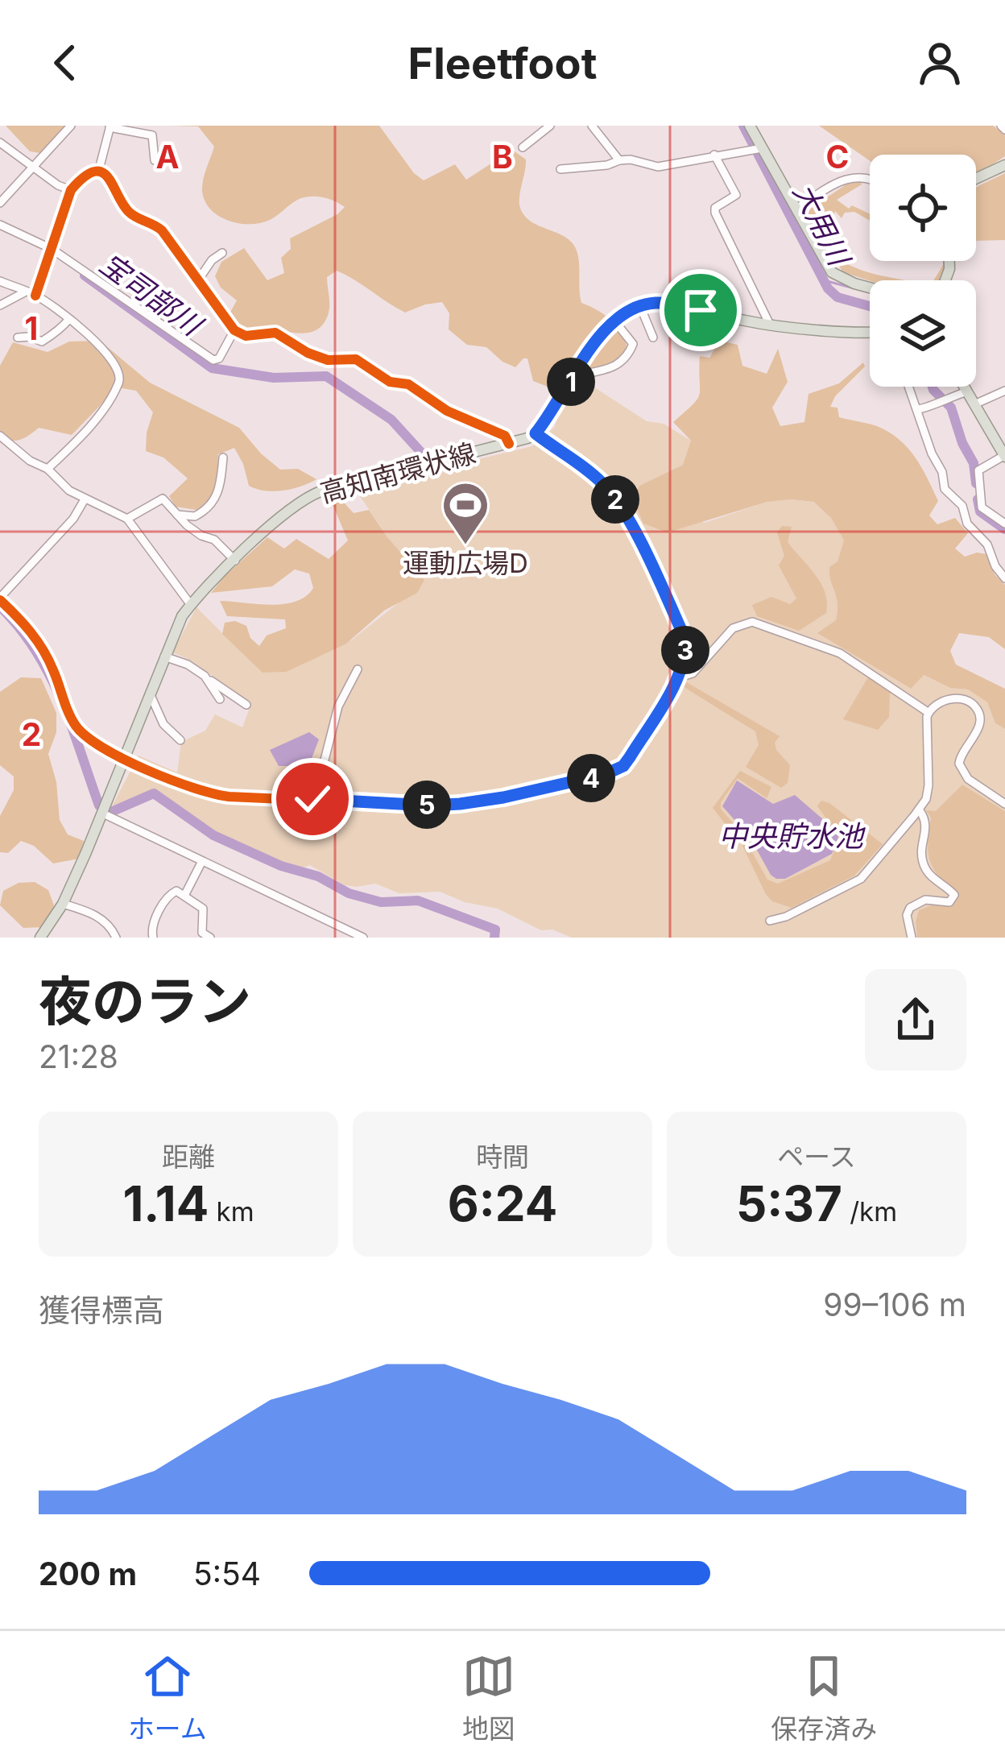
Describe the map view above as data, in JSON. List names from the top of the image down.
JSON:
{
  "streets": {
    "main road": ["高知南環状線"]
  },
  "water": ["大用川", "宝司部川", "中央貯水池"],
  "places": {
    "sports": ["運動広場D"]
  },
  "page": {
    "header": "Fleetfoot",
    "pins": [
      "1",
      "2",
      "3",
      "4",
      "5"
    ],
    "heading": ["夜のラン", "21:28"],
    "stats": [
      ["距離", "1.14 km"],
      ["時間", "6:24"],
      ["ペース", "5:37 /km"]
    ],
    "chart": ["獲得標高", "99–106 m"],
    "list": [
      {
        "name": "200 m",
        "note": "5:54"
      }
    ],
    "tabs": ["ホーム", "地図", "保存済み"]
  },
  "grid": {
    "columns": ["A", "B", "C"],
    "rows": ["1", "2"]
  }
}
